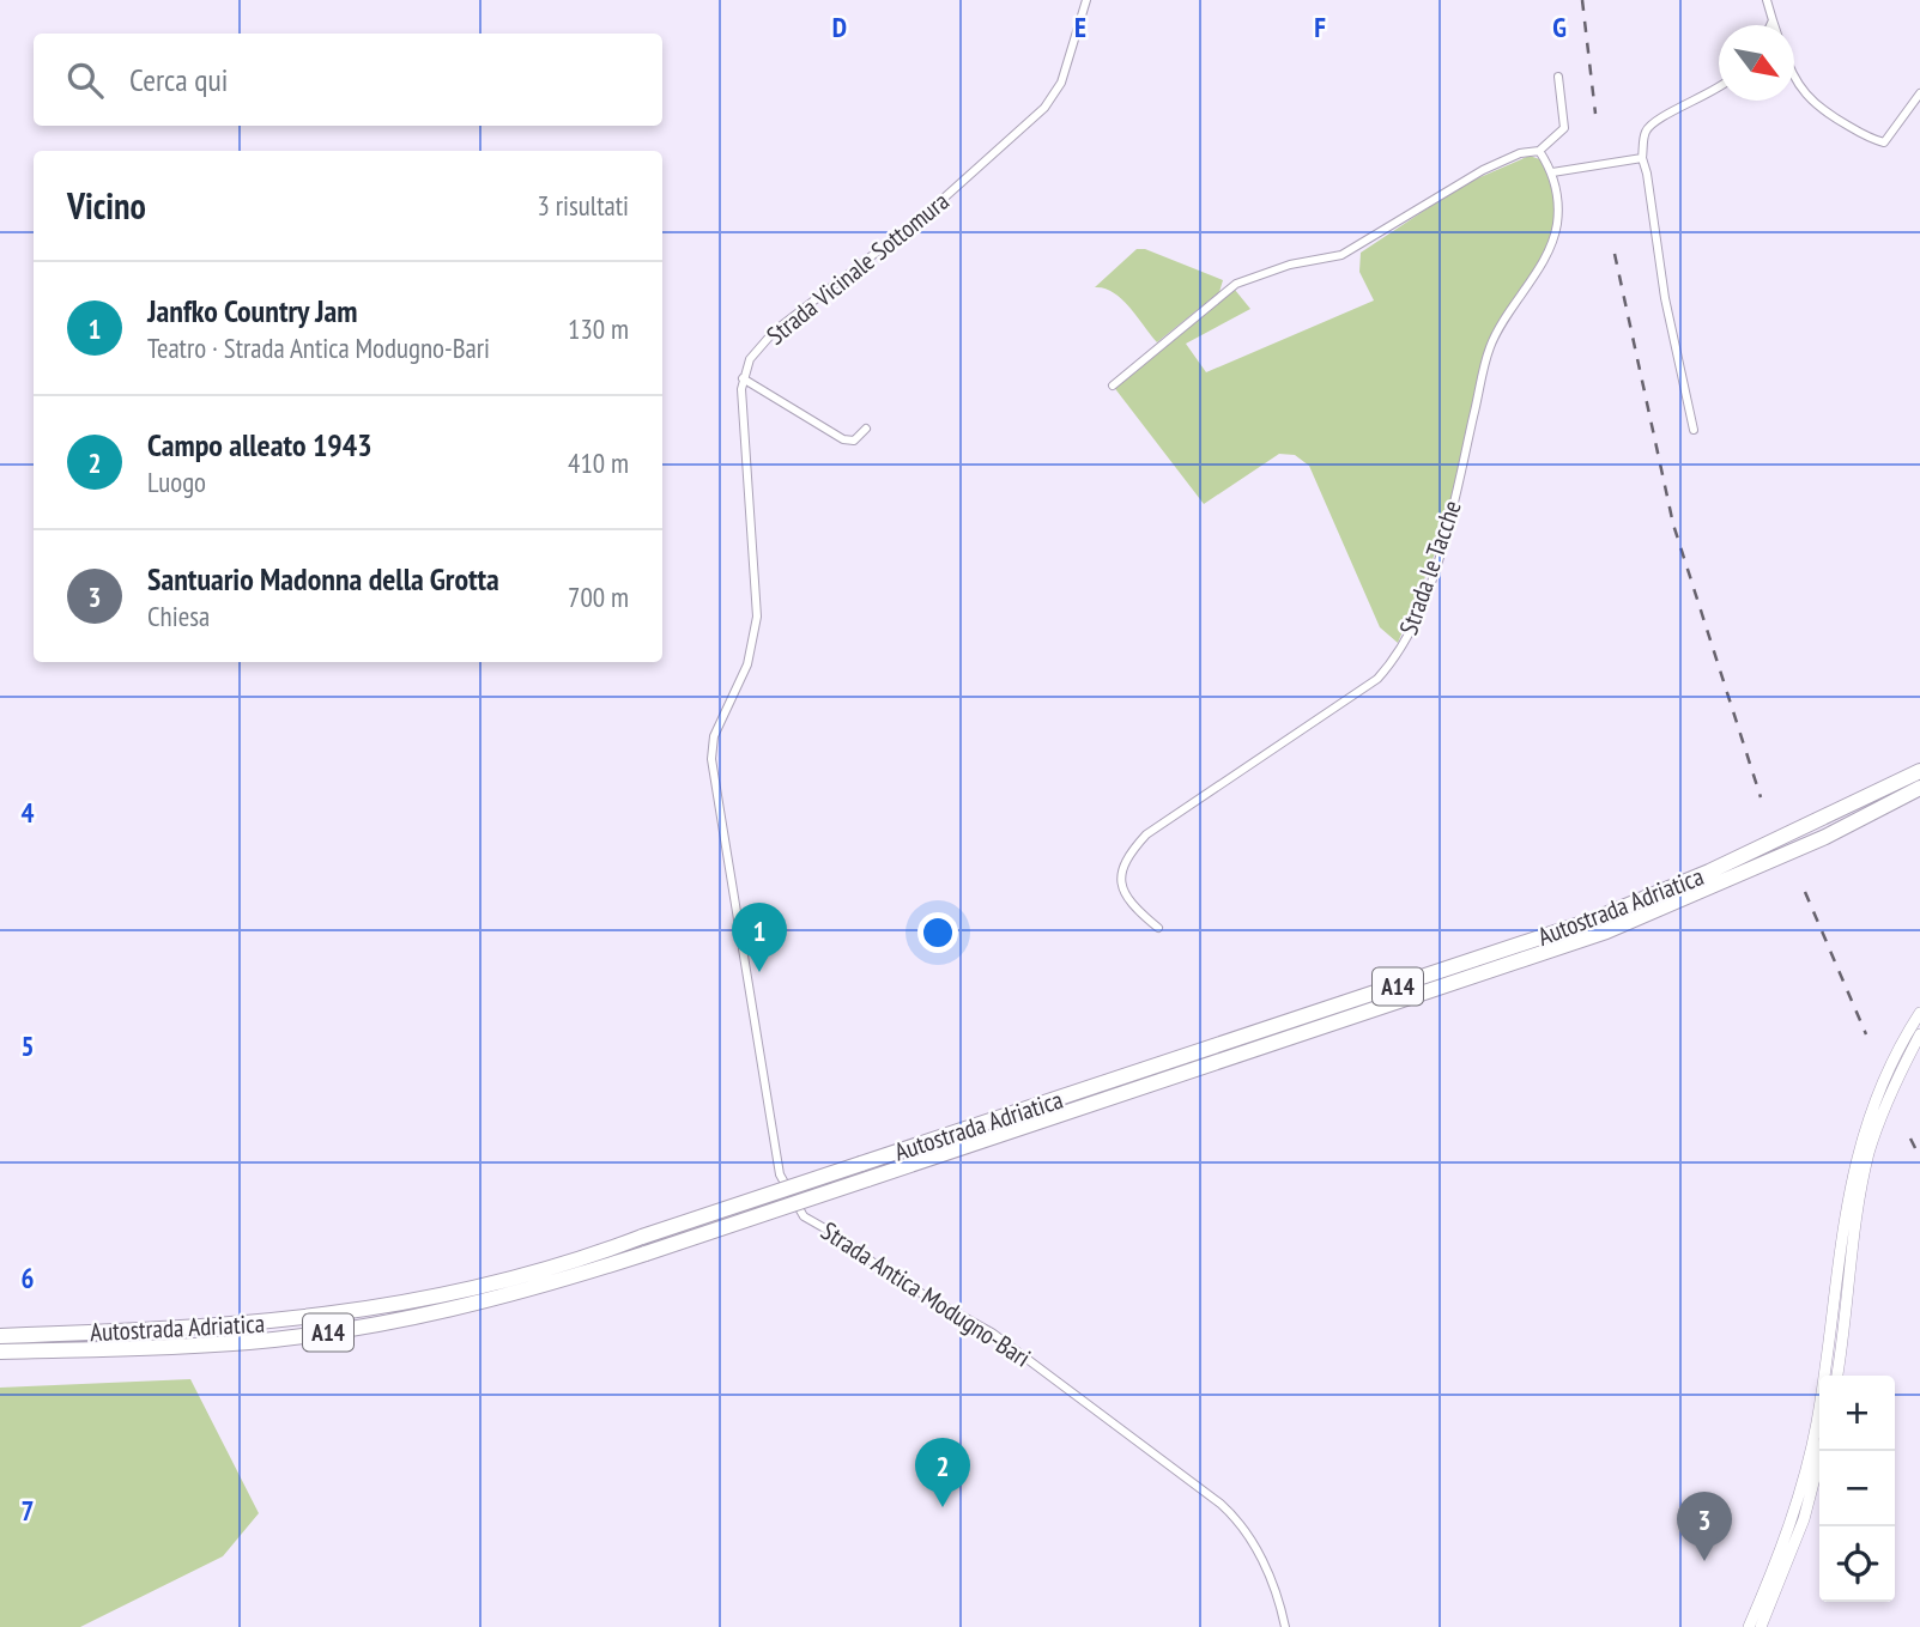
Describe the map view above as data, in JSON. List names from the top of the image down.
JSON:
{
  "streets": {
    "highway": ["Autostrada Adriatica", "A14"],
    "street": ["Strada Vicinale Sottomura", "Strada le Tacche", "Strada Antica Modugno-Bari"]
  },
  "crossings": [
    ["Strada Vicinale Sottomura", "Strada Antica Modugno-Bari"]
  ],
  "north": "bottom right",
  "page": {
    "search": "Cerca qui",
    "heading": ["Vicino", "3 risultati"],
    "list": [
      {
        "mark": "1",
        "name": "Janfko Country Jam",
        "note": "Teatro · Strada Antica Modugno-Bari",
        "value": "130 m"
      },
      {
        "mark": "2",
        "name": "Campo alleato 1943",
        "note": "Luogo",
        "value": "410 m"
      },
      {
        "mark": "3",
        "name": "Santuario Madonna della Grotta",
        "note": "Chiesa",
        "value": "700 m"
      }
    ],
    "pins": ["1", "2", "3"],
    "map_buttons": ["+", "−"]
  },
  "grid": {
    "columns": [
      "D",
      "E",
      "F",
      "G"
    ],
    "rows": [
      "4",
      "5",
      "6",
      "7"
    ]
  }
}
